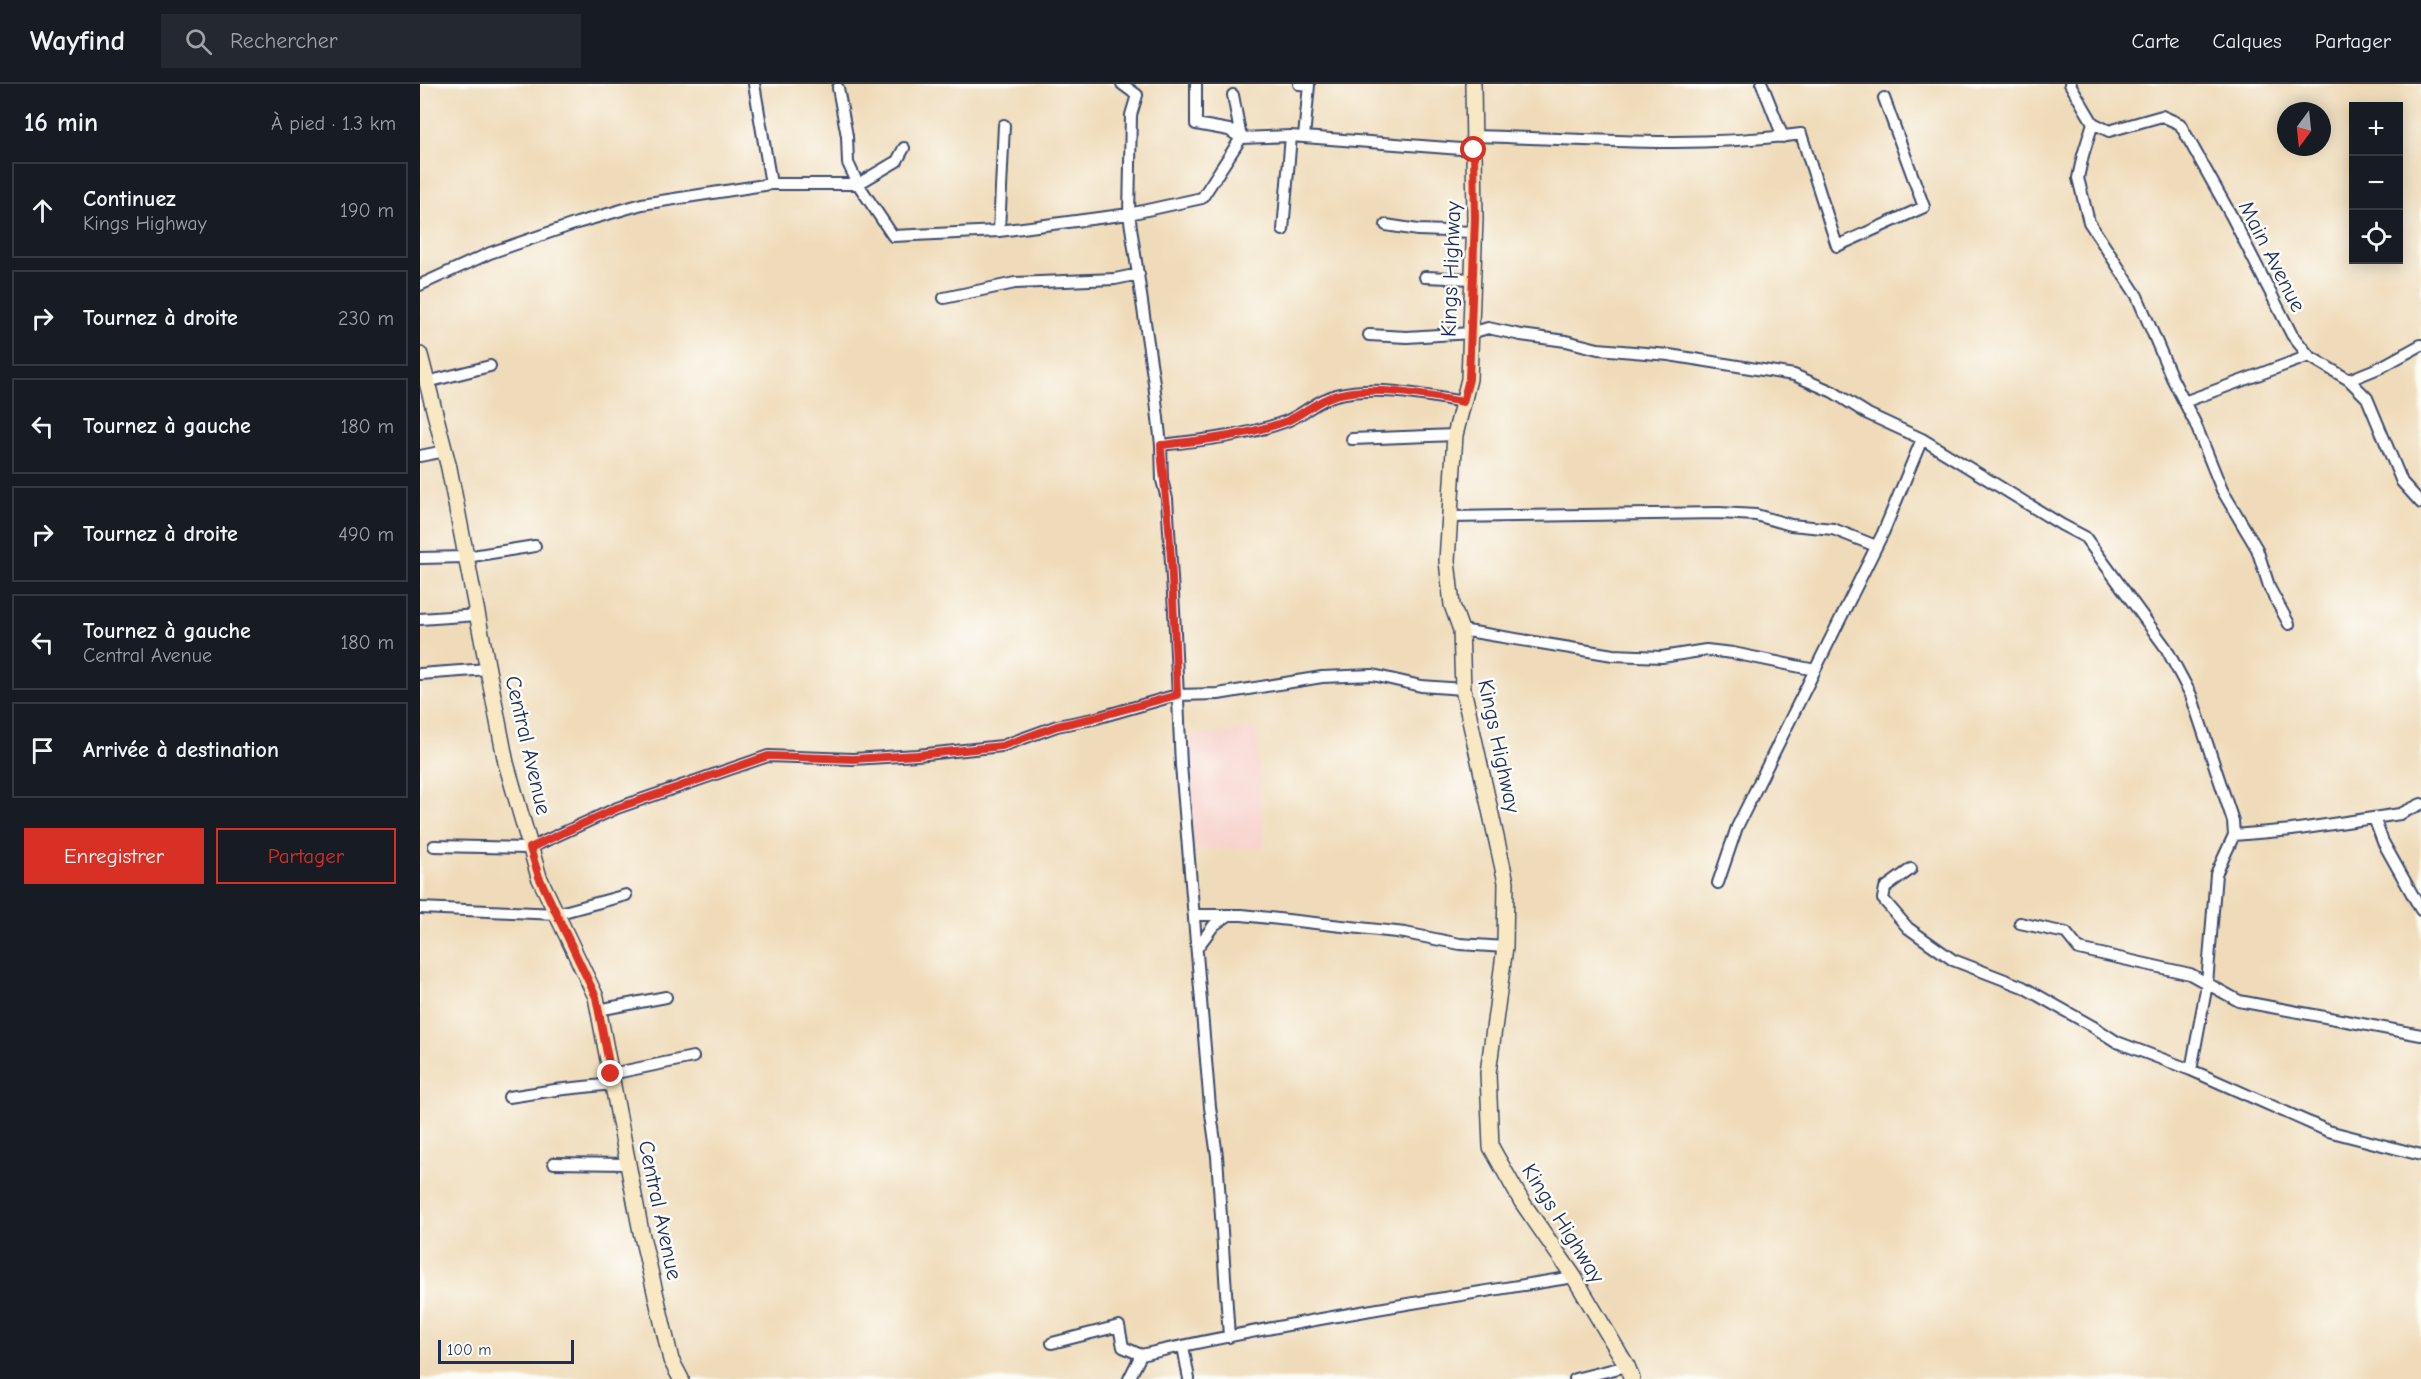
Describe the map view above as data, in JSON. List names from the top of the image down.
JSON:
{
  "streets": {
    "street": ["Main Avenue", "Kings Highway", "Central Avenue"]
  },
  "scale_bar": "100 m",
  "north": "bottom",
  "page": {
    "header": "Wayfind",
    "search": "Rechercher",
    "nav": ["Carte", "Calques", "Partager"],
    "heading": ["16 min", "À pied · 1.3 km"],
    "map_buttons": ["+", "−"],
    "list": [
      ["Continuez", "Kings Highway", "190 m"],
      ["Tournez à droite", "230 m"],
      ["Tournez à gauche", "180 m"],
      ["Tournez à droite", "490 m"],
      ["Tournez à gauche", "Central Avenue", "180 m"],
      "Arrivée à destination"
    ],
    "buttons": ["Enregistrer", "Partager"],
    "scale": "100 m"
  }
}
